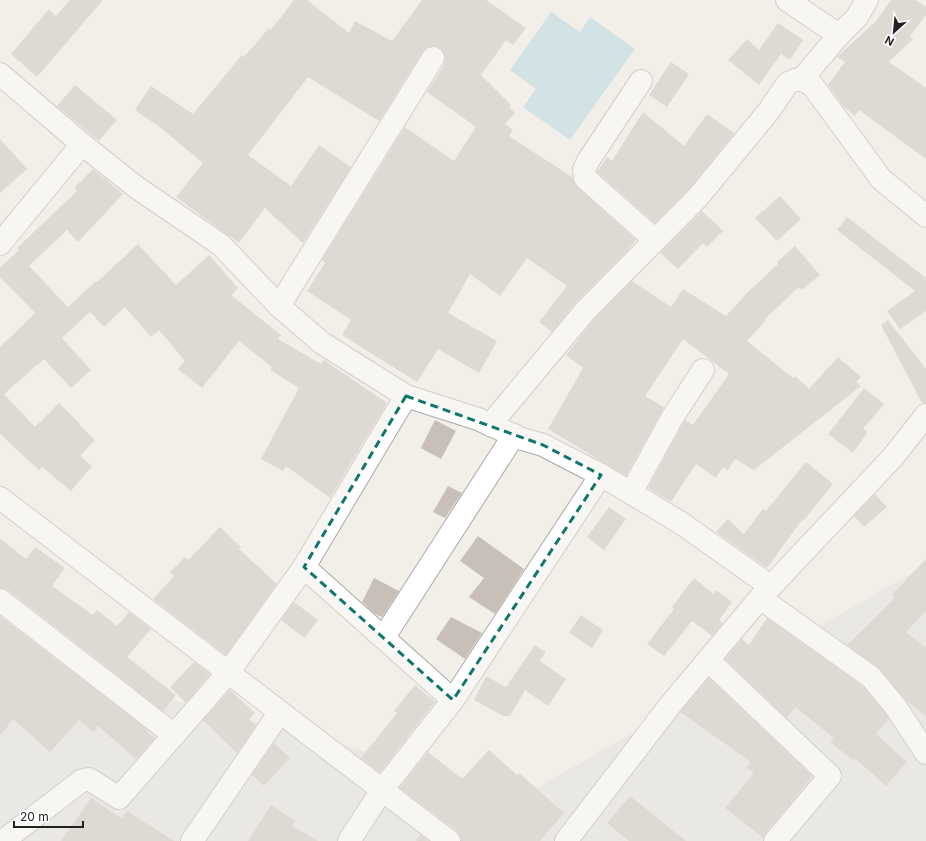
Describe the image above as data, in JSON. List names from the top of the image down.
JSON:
{
  "scale_bar": "20 m",
  "north": "bottom left"
}
